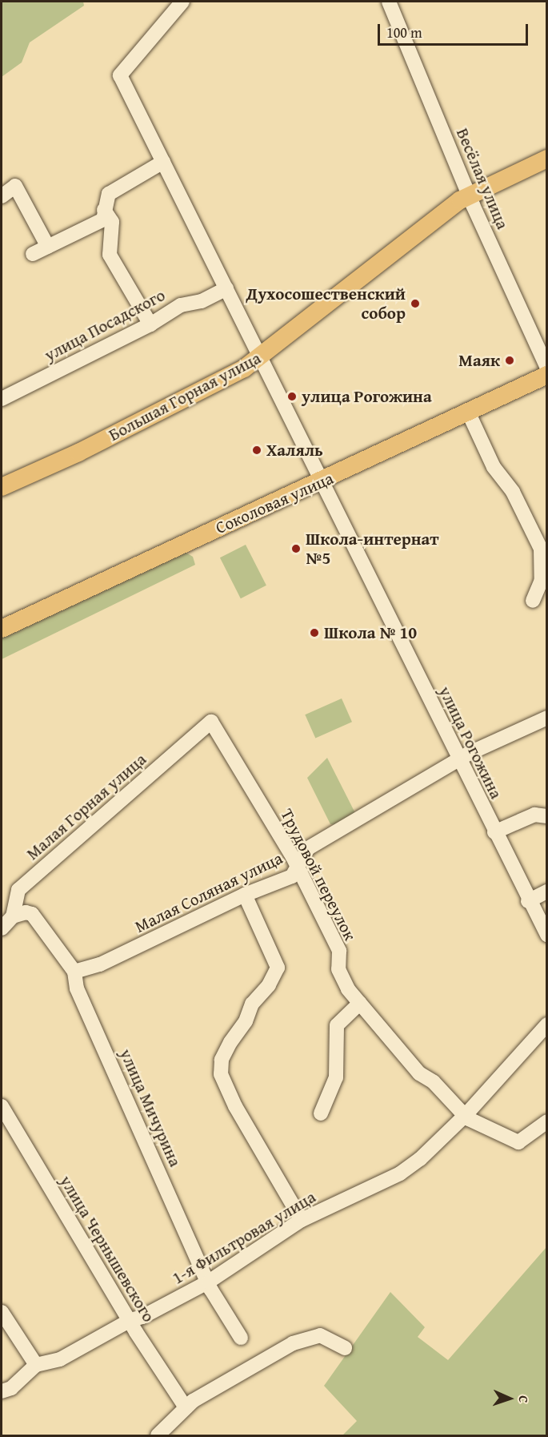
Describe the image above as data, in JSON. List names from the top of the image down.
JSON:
{
  "streets": {
    "main road": ["Большая Горная улица", "Соколовая улица"],
    "street": [
      "Весёлая улица",
      "улица Посадского",
      "улица Рогожина",
      "Малая Горная улица",
      "Трудовой переулок",
      "Малая Соляная улица",
      "улица Мичурина",
      "1-я Фильтровая улица",
      "улица Чернышевского"
    ]
  },
  "crossings": [
    ["Весёлая улица", "Большая Горная улица"],
    ["улица Посадского", "улица Рогожина"],
    ["Большая Горная улица", "улица Рогожина"],
    ["Соколовая улица", "улица Рогожина"],
    ["улица Рогожина", "Малая Соляная улица"],
    ["Малая Горная улица", "Трудовой переулок"],
    ["Малая Горная улица", "улица Мичурина"],
    ["Трудовой переулок", "Малая Соляная улица"],
    ["Трудовой переулок", "1-я Фильтровая улица"],
    ["Малая Соляная улица", "улица Мичурина"],
    ["улица Мичурина", "1-я Фильтровая улица"],
    ["1-я Фильтровая улица", "улица Чернышевского"]
  ],
  "places": [
    "Духосошественский собор",
    "Маяк",
    "улица Рогожина",
    "Халяль",
    "Школа-интернат №5",
    "Школа № 10"
  ],
  "scale_bar": "100 m",
  "north": "right"
}
